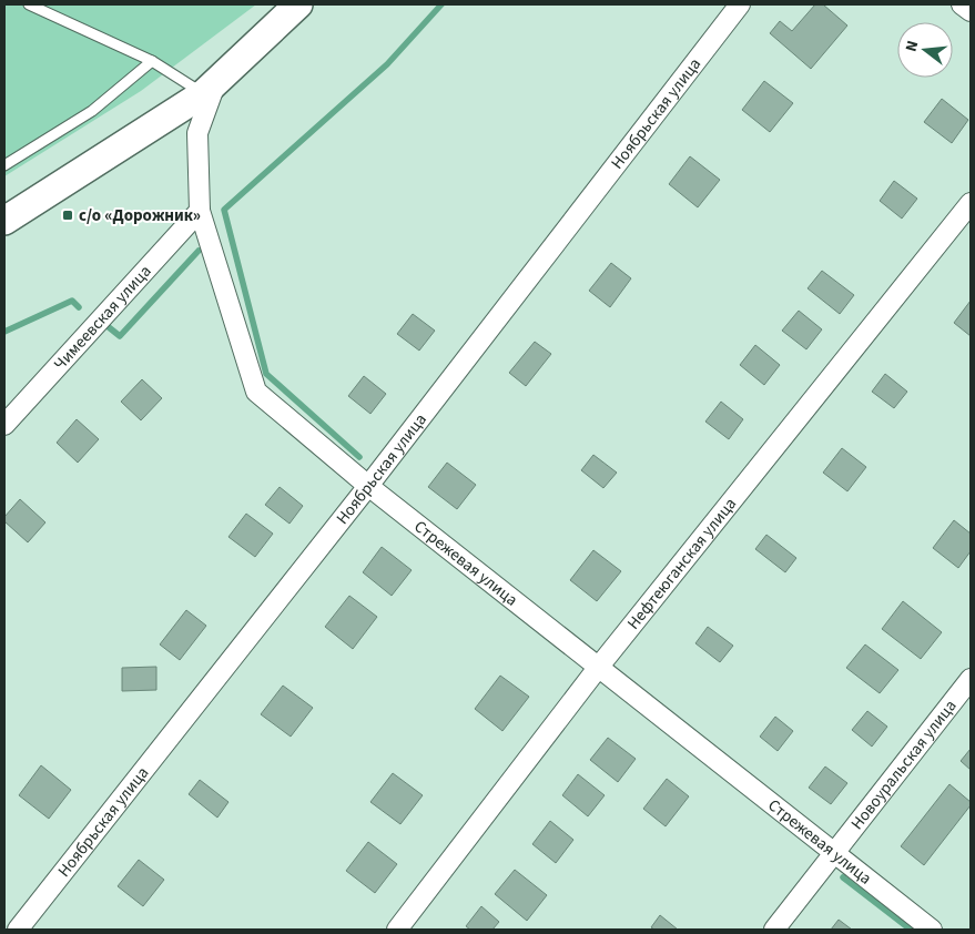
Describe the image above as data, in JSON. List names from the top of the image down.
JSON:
{
  "streets": {
    "street": [
      "Ноябрьская улица",
      "Чимеевская улица",
      "Нефтеюганская улица",
      "Стрежевая улица",
      "Новоуральская улица"
    ]
  },
  "crossings": [
    ["Ноябрьская улица", "Стрежевая улица"],
    ["Чимеевская улица", "Стрежевая улица"],
    ["Нефтеюганская улица", "Стрежевая улица"],
    ["Стрежевая улица", "Новоуральская улица"]
  ],
  "places": {
    "transit": ["с/о «Дорожник»"]
  },
  "north": "left"
}
